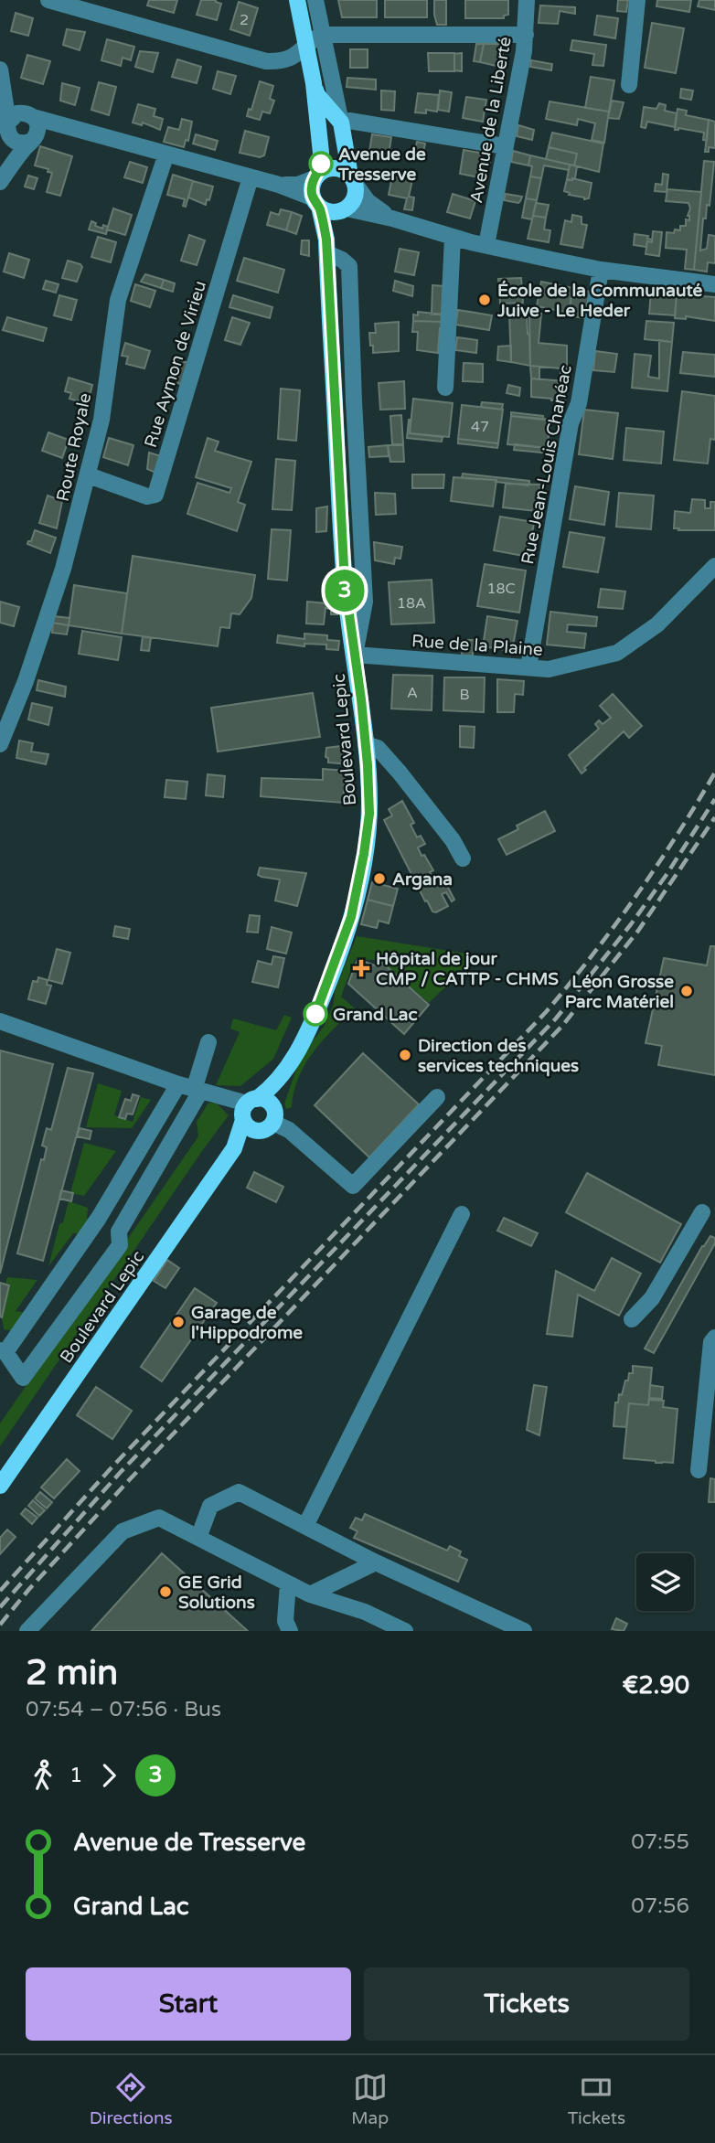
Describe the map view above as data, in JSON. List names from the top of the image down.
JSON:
{
  "streets": {
    "main road": ["Boulevard Lepic"],
    "street": [
      "Avenue de la Liberté",
      "Rue Aymon de Virieu",
      "Route Royale",
      "Rue Jean-Louis Chanéac",
      "Rue de la Plaine"
    ]
  },
  "crossings": [
    ["Rue Aymon de Virieu", "Route Royale"],
    ["Rue Jean-Louis Chanéac", "Rue de la Plaine"],
    ["Rue de la Plaine", "Boulevard Lepic"]
  ],
  "places": {
    "other": [
      "Avenue de Tresserve",
      "École de la Communauté Juive - Le Heder",
      "Argana",
      "Léon Grosse Parc Matériel",
      "Grand Lac",
      "Direction des services techniques",
      "Garage de l'Hippodrome",
      "GE Grid Solutions"
    ],
    "health": ["Hôpital de jour CMP / CATTP - CHMS"]
  },
  "lines": ["bus line 3"],
  "house_numbers": [
    "2",
    "47",
    "18C",
    "18A",
    "A",
    "B"
  ],
  "page": {
    "on_map": "3",
    "heading": ["2 min", "07:54 – 07:56 · Bus", "€2.90"],
    "legs": ["1", "3"],
    "list": [
      {
        "name": "Avenue de Tresserve",
        "value": "07:55"
      },
      {
        "name": "Grand Lac",
        "value": "07:56"
      }
    ],
    "buttons": ["Start", "Tickets"],
    "tabs": ["Directions", "Map", "Tickets"]
  }
}
